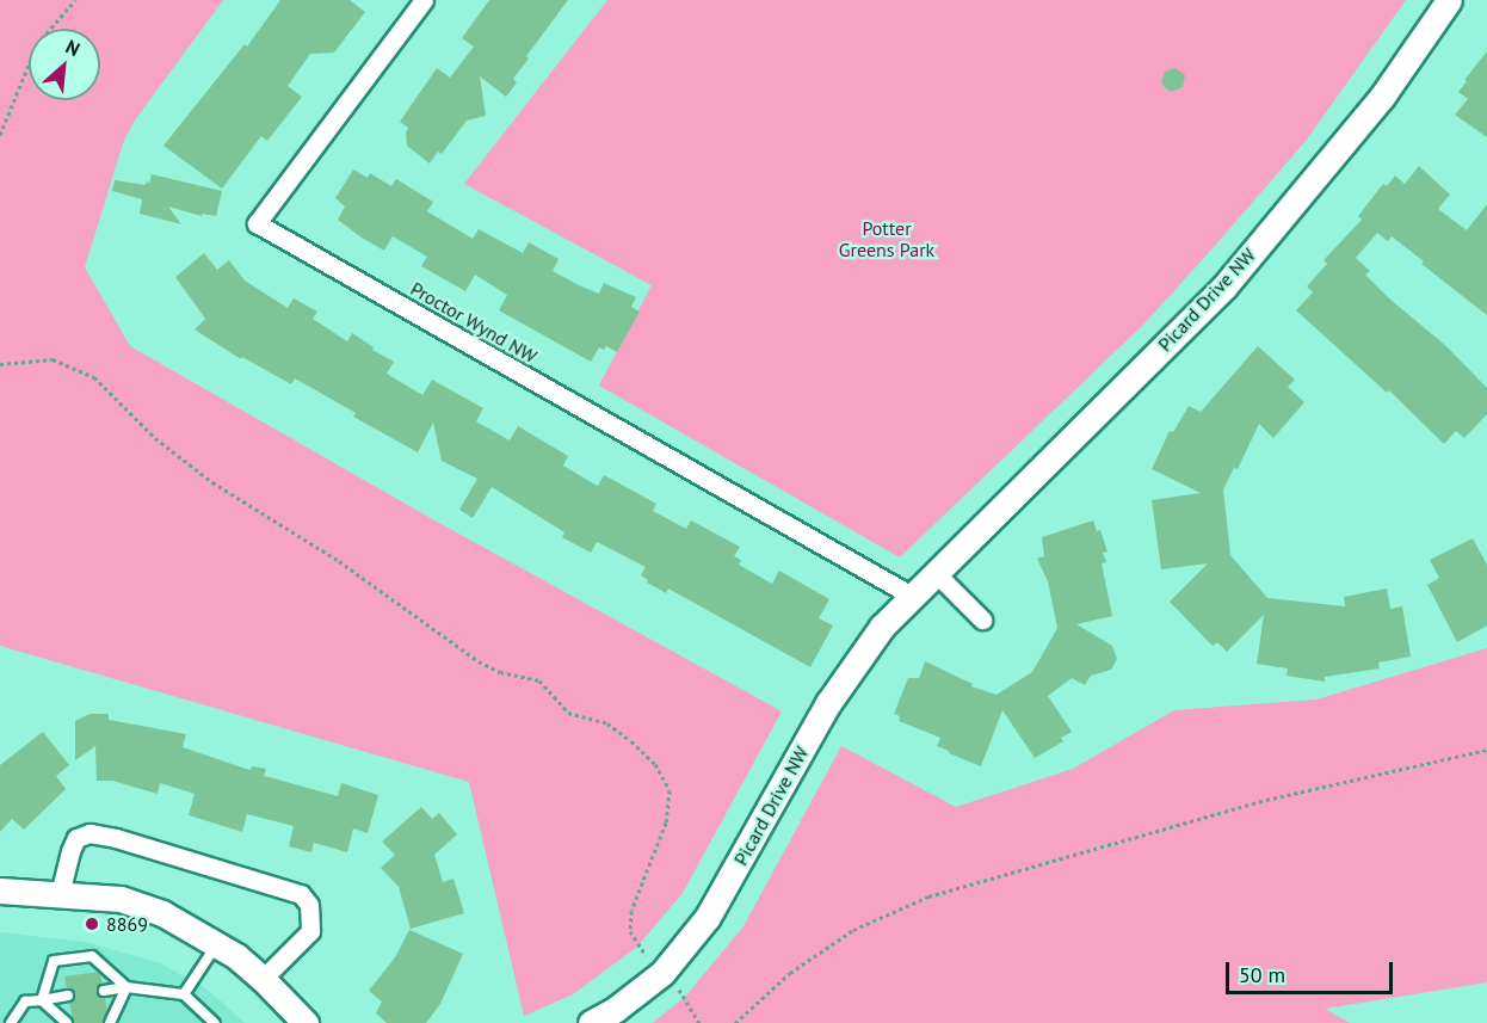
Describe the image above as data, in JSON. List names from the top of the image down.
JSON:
{
  "streets": {
    "street": ["Picard Drive NW", "Proctor Wynd NW"]
  },
  "crossings": [
    ["Picard Drive NW", "Proctor Wynd NW"]
  ],
  "parks": ["Potter Greens Park"],
  "places": ["8869"],
  "scale_bar": "50 m",
  "north": "top right"
}
